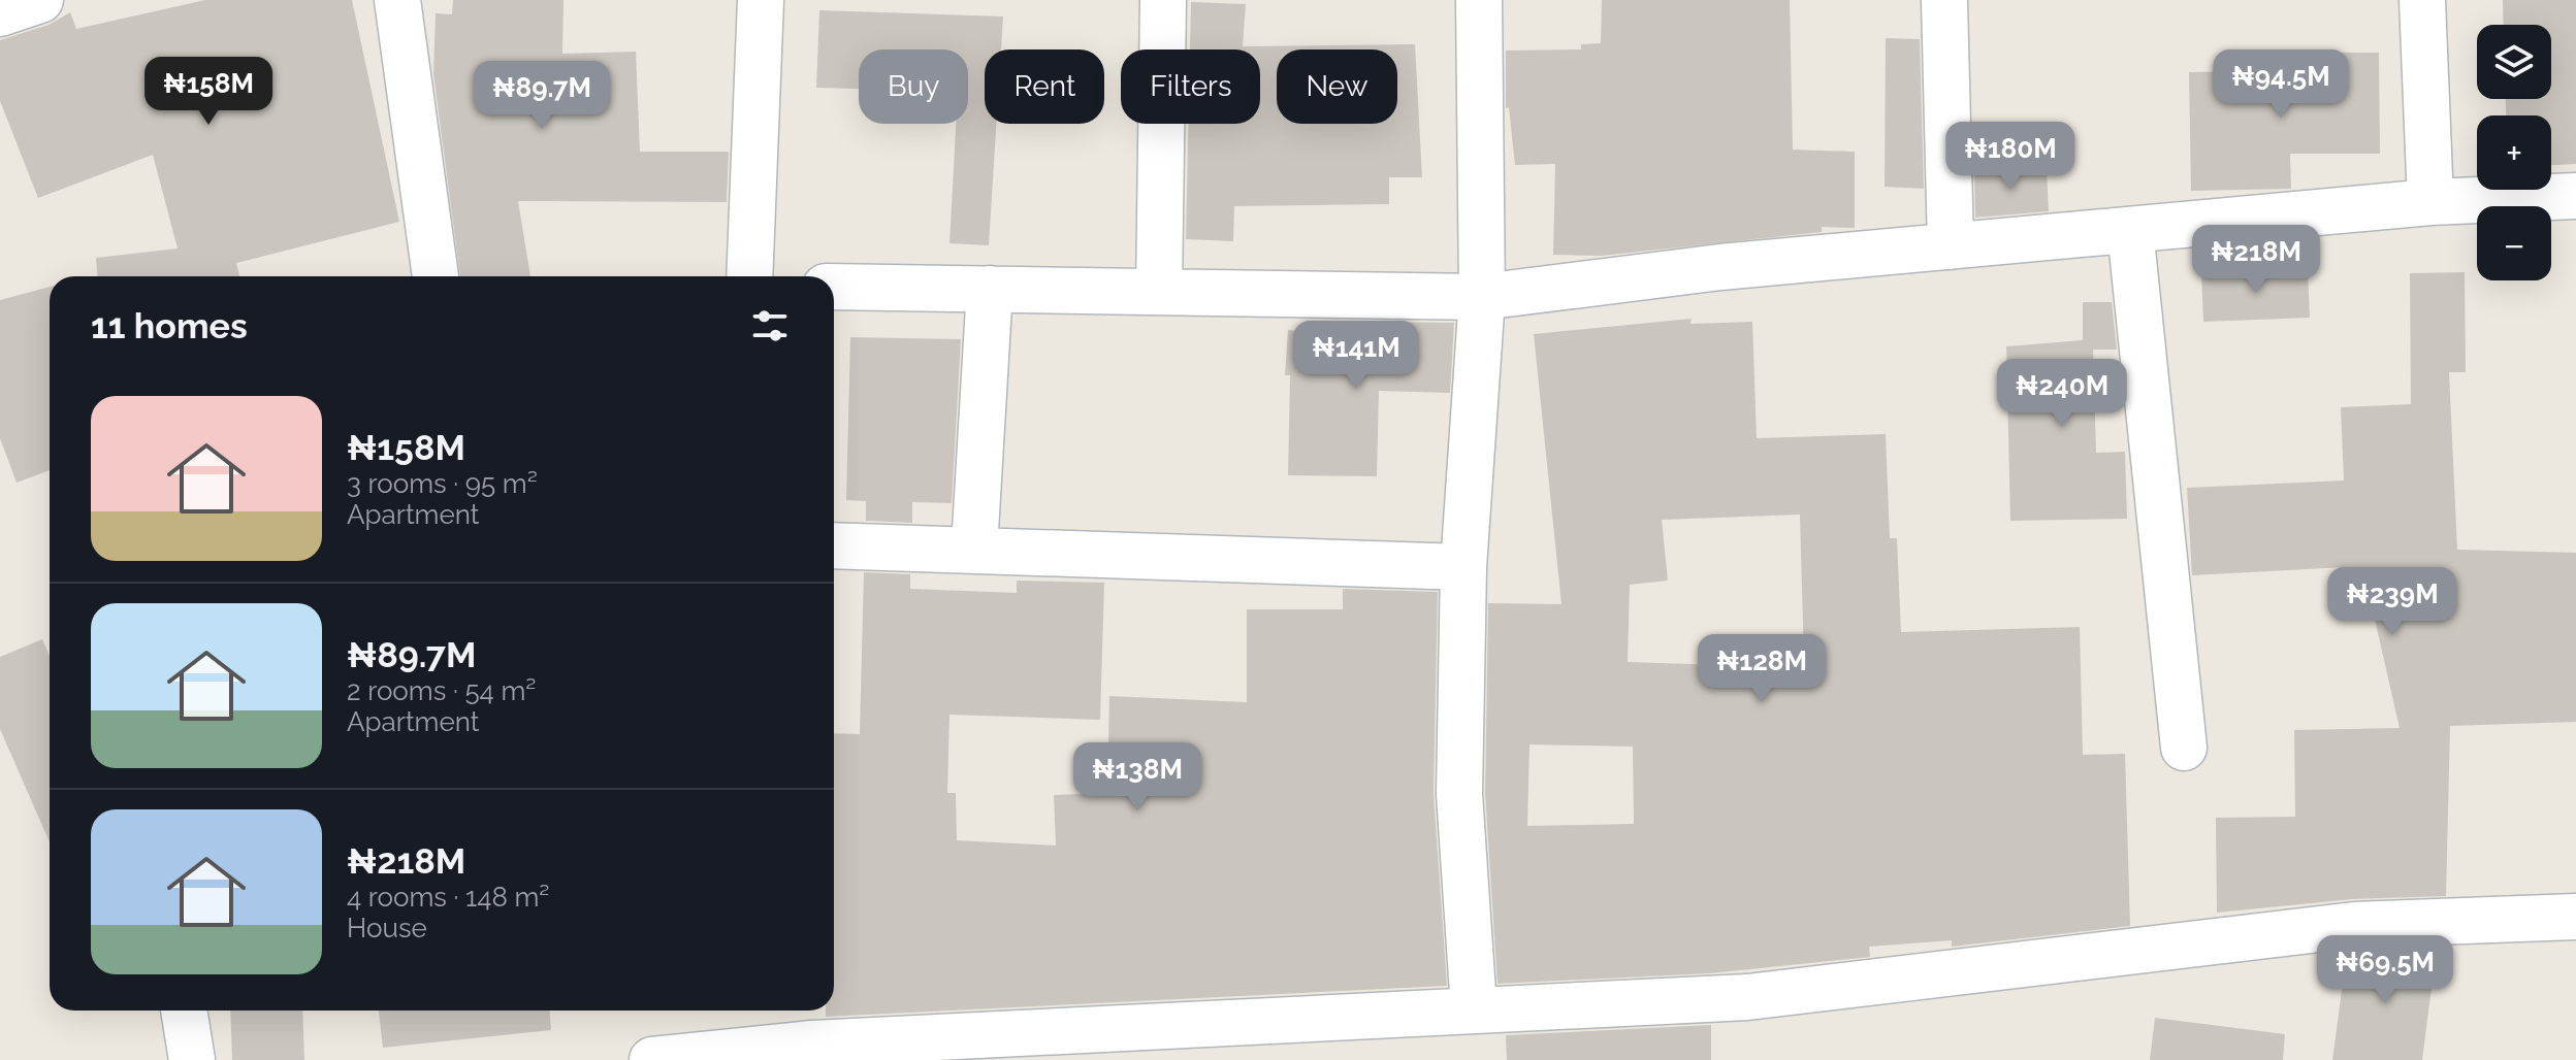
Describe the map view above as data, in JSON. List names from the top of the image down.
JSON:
{
  "page": {
    "map_buttons": ["+", "−"],
    "price": [
      "₦94.5M",
      "₦158M",
      "₦89.7M",
      "₦180M",
      "₦218M",
      "₦141M",
      "₦240M",
      "₦239M",
      "₦128M",
      "₦138M",
      "₦69.5M"
    ],
    "chip": [
      "Buy",
      "Rent",
      "Filters",
      "New"
    ],
    "heading": "11 homes",
    "list": [
      {
        "name": "₦158M",
        "note": "3 rooms · 95 m² · Apartment"
      },
      {
        "name": "₦89.7M",
        "note": "2 rooms · 54 m² · Apartment"
      },
      {
        "name": "₦218M",
        "note": "4 rooms · 148 m² · House"
      }
    ]
  }
}
